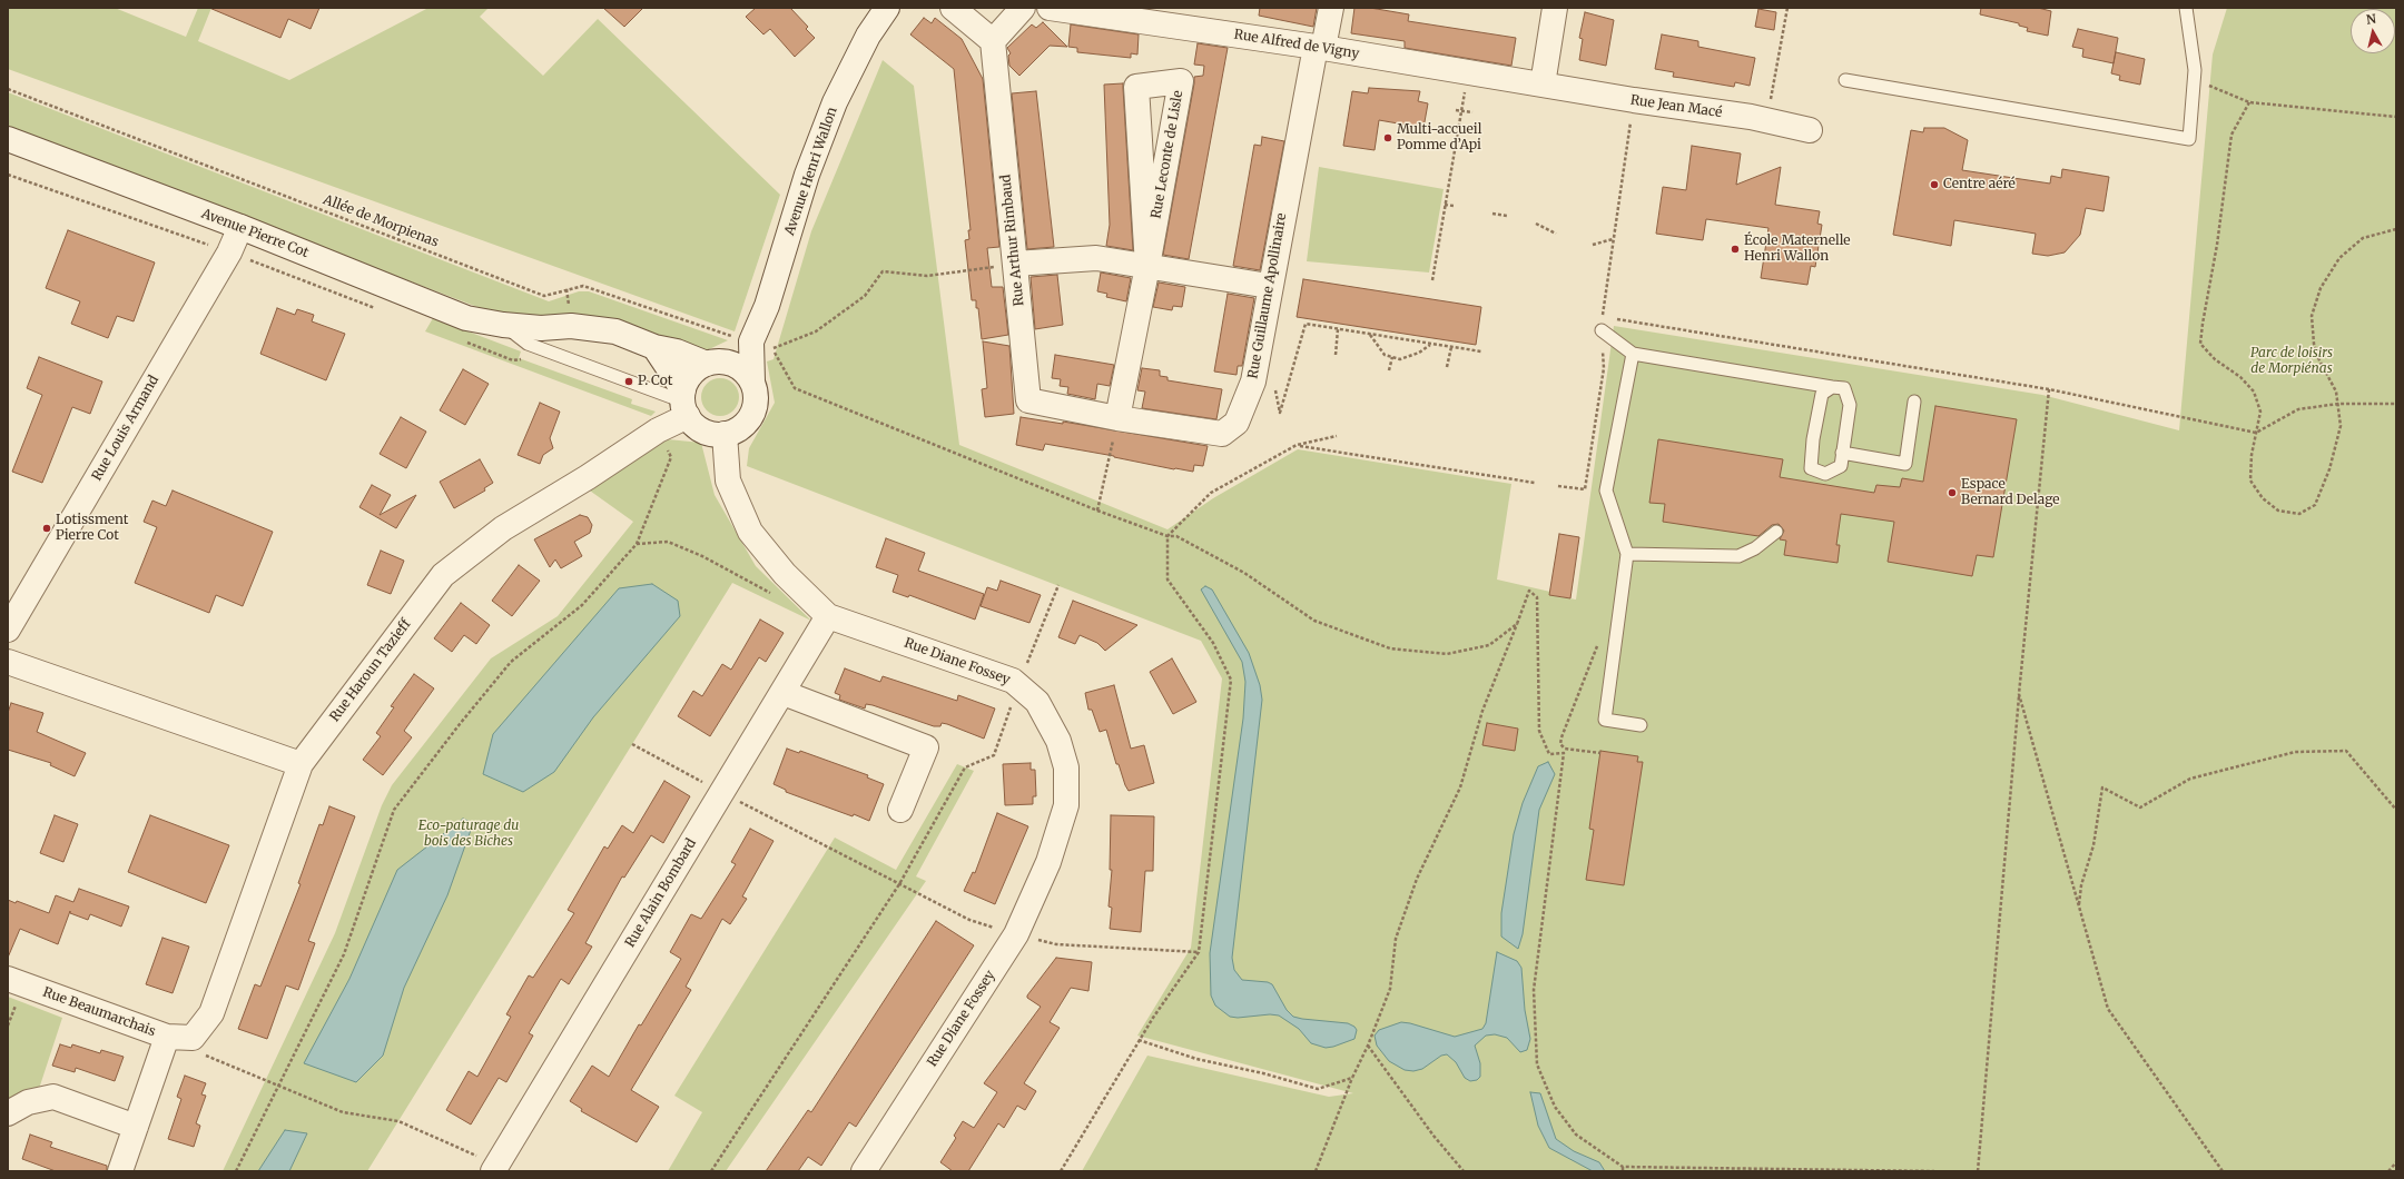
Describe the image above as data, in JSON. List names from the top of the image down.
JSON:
{
  "streets": {
    "street": [
      "Rue Alfred de Vigny",
      "Rue Jean Macé",
      "Rue Leconte de Lisle",
      "Avenue Henri Wallon",
      "Avenue Pierre Cot",
      "Rue Arthur Rimbaud",
      "Rue Guillaume Apollinaire",
      "Rue Louis Armand",
      "Rue Diane Fossey",
      "Rue Haroun Tazieff",
      "Rue Alain Bombard",
      "Rue Beaumarchais"
    ],
    "path": ["Allée de Morpienas"]
  },
  "crossings": [
    ["Rue Alfred de Vigny", "Rue Jean Macé"],
    ["Rue Alfred de Vigny", "Rue Guillaume Apollinaire"],
    ["Rue Leconte de Lisle", "Rue Arthur Rimbaud"],
    ["Rue Leconte de Lisle", "Rue Guillaume Apollinaire"],
    ["Avenue Henri Wallon", "Allée de Morpienas"],
    ["Avenue Henri Wallon", "Avenue Pierre Cot"],
    ["Avenue Henri Wallon", "Rue Diane Fossey"],
    ["Avenue Henri Wallon", "Rue Haroun Tazieff"],
    ["Avenue Pierre Cot", "Rue Louis Armand"],
    ["Avenue Pierre Cot", "Rue Diane Fossey"],
    ["Avenue Pierre Cot", "Rue Haroun Tazieff"],
    ["Rue Arthur Rimbaud", "Rue Guillaume Apollinaire"],
    ["Rue Diane Fossey", "Rue Haroun Tazieff"],
    ["Rue Diane Fossey", "Rue Alain Bombard"],
    ["Rue Haroun Tazieff", "Rue Beaumarchais"]
  ],
  "parks": ["Parc de loisirs de Morpiénas", "Eco-paturage du bois des Biches"],
  "places": [
    "Multi-accueil Pomme d’Api",
    "Centre aéré",
    "École Maternelle Henri Wallon",
    "P. Cot",
    "Espace Bernard Delage",
    "Lotissment Pierre Cot"
  ],
  "north": "top"
}
